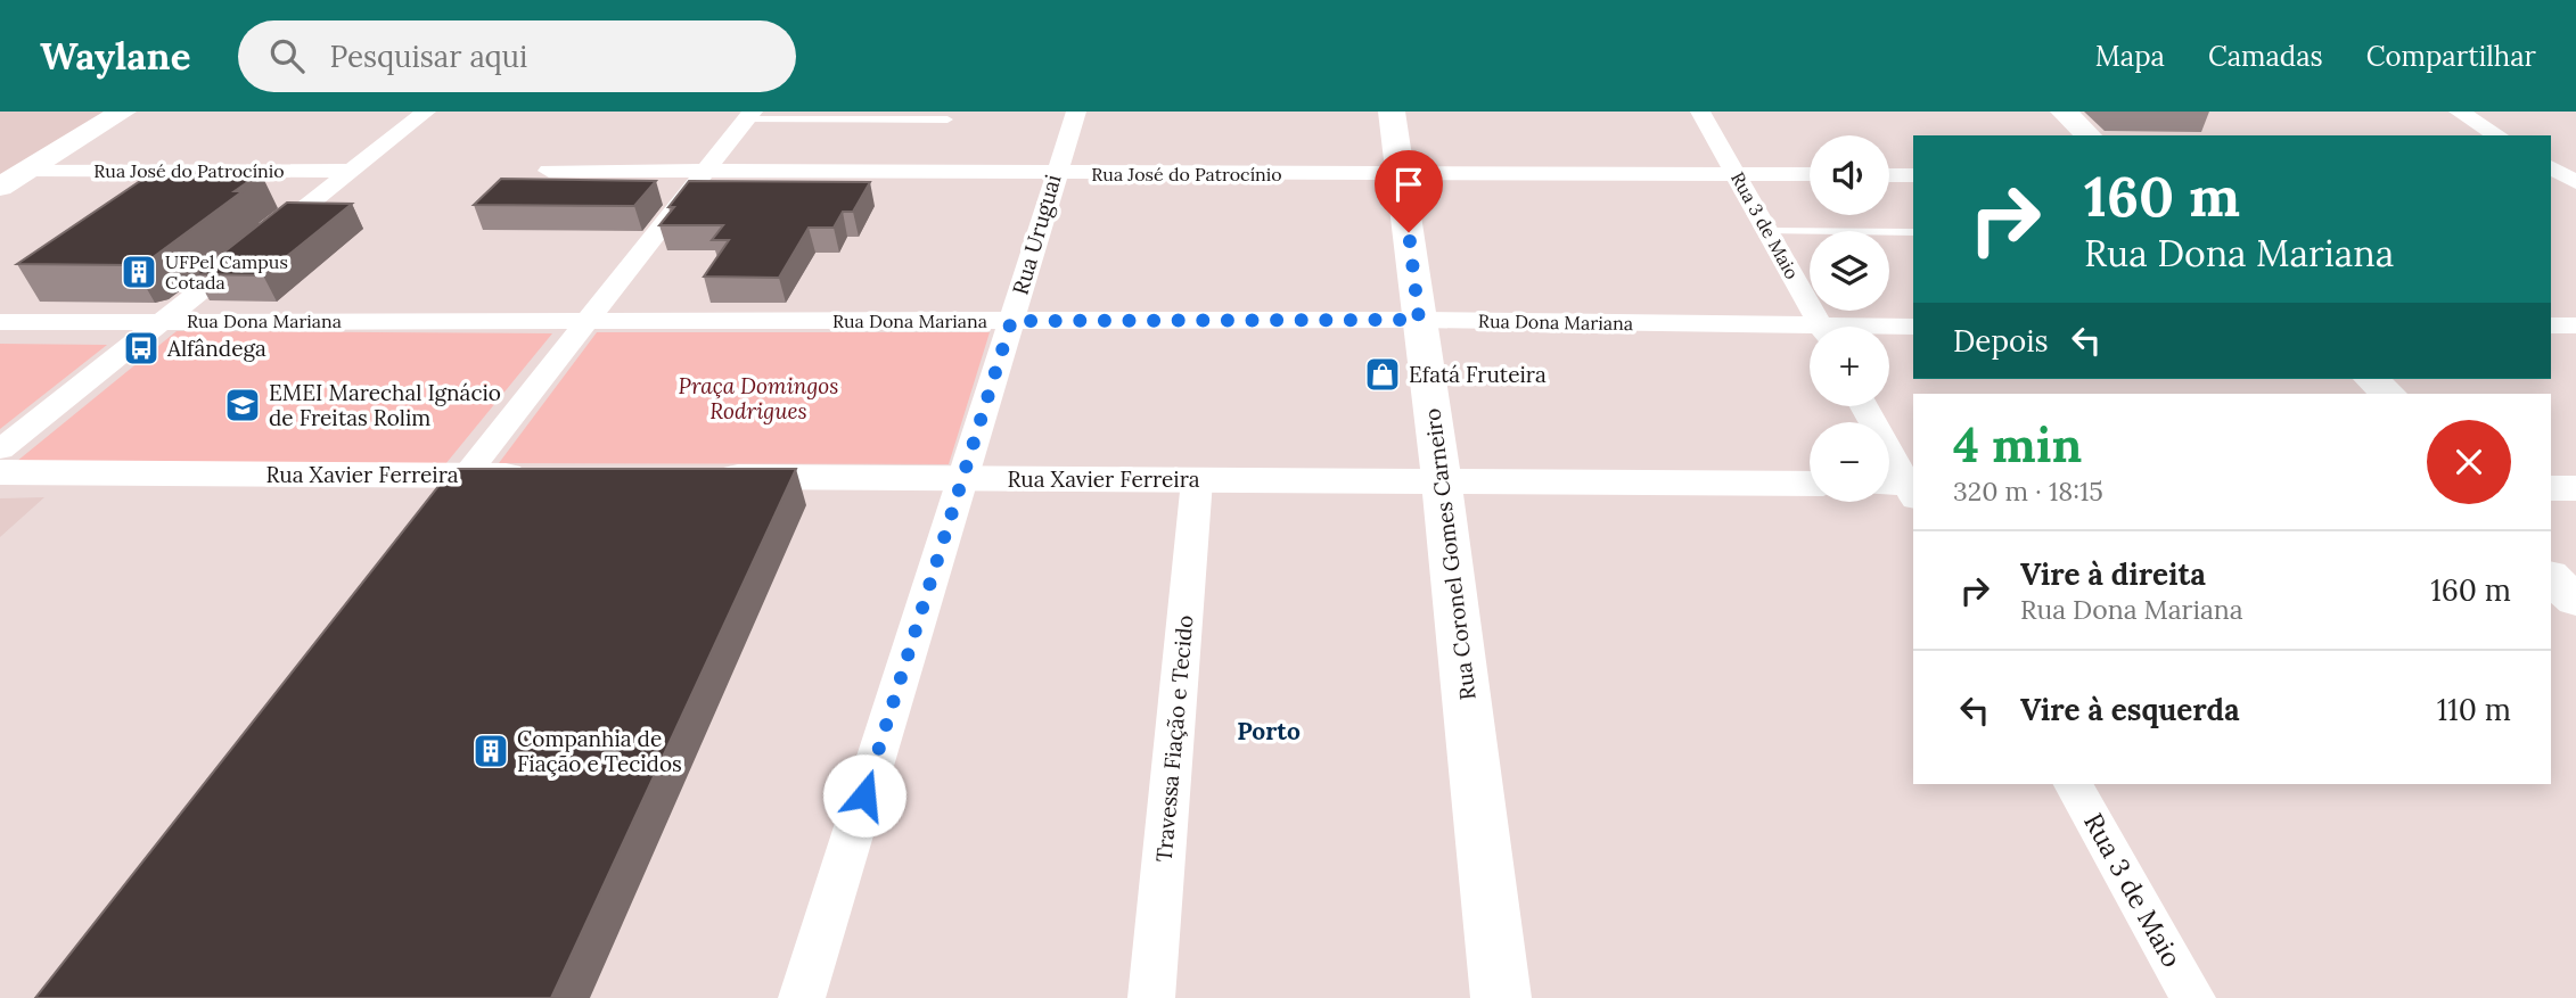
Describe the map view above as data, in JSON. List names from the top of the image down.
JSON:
{
  "streets": {
    "street": [
      "Rua José do Patrocínio",
      "Rua 3 de Maio",
      "Rua Uruguai",
      "Rua Dona Mariana",
      "Rua Xavier Ferreira",
      "Rua Coronel Gomes Carneiro",
      "Travessa Fiação e Tecido"
    ]
  },
  "crossings": [
    ["Rua José do Patrocínio", "Rua 3 de Maio"],
    ["Rua José do Patrocínio", "Rua Uruguai"],
    ["Rua José do Patrocínio", "Rua Coronel Gomes Carneiro"],
    ["Rua Uruguai", "Rua Dona Mariana"],
    ["Rua Uruguai", "Rua Xavier Ferreira"],
    ["Rua Dona Mariana", "Rua Coronel Gomes Carneiro"],
    ["Rua Xavier Ferreira", "Rua Coronel Gomes Carneiro"],
    ["Rua Xavier Ferreira", "Travessa Fiação e Tecido"]
  ],
  "districts": ["Porto"],
  "parks": ["Praça Domingos Rodrigues"],
  "places": {
    "building": ["UFPel Campus Cotada", "Companhia de Fiação e Tecidos"],
    "bus stop": ["Alfândega"],
    "shop": ["Efatá Fruteira"],
    "school or university": ["EMEI Marechal Ignácio de Freitas Rolim"]
  },
  "page": {
    "header": "Waylane",
    "search": "Pesquisar aqui",
    "nav": ["Mapa", "Camadas", "Compartilhar"],
    "map_buttons": ["+", "−"],
    "turn": ["160 m", "Rua Dona Mariana"],
    "then": "Depois",
    "heading": ["4 min", "320 m · 18:15"],
    "list": [
      {
        "name": "Vire à direita",
        "note": "Rua Dona Mariana",
        "value": "160 m"
      },
      {
        "name": "Vire à esquerda",
        "value": "110 m"
      }
    ]
  }
}
